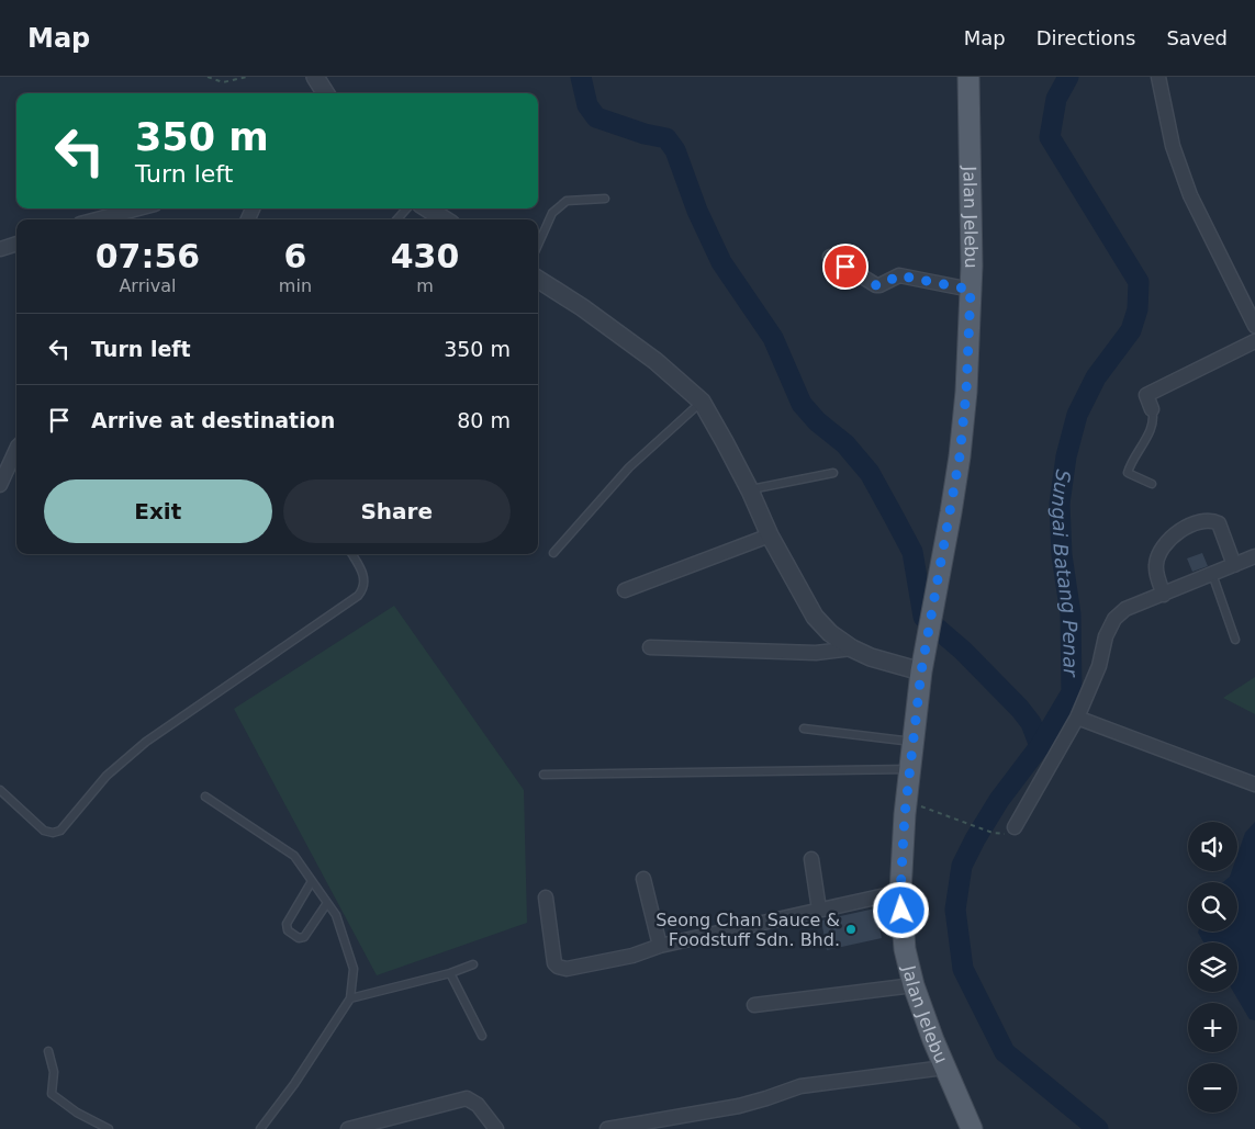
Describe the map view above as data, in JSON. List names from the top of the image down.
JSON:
{
  "streets": {
    "main road": ["Jalan Jelebu"]
  },
  "water": ["Sungai Batang Penar"],
  "places": ["Seong Chan Sauce & Foodstuff Sdn. Bhd."],
  "page": {
    "header": "Map",
    "nav": ["Map", "Directions", "Saved"],
    "turn": ["350 m", "Turn left"],
    "eta": [
      "07:56",
      "Arrival",
      "6",
      "min",
      "430",
      "m"
    ],
    "list": [
      {
        "name": "Turn left",
        "value": "350 m"
      },
      {
        "name": "Arrive at destination",
        "value": "80 m"
      }
    ],
    "buttons": ["Exit", "Share"],
    "map_buttons": ["+", "−"]
  }
}
